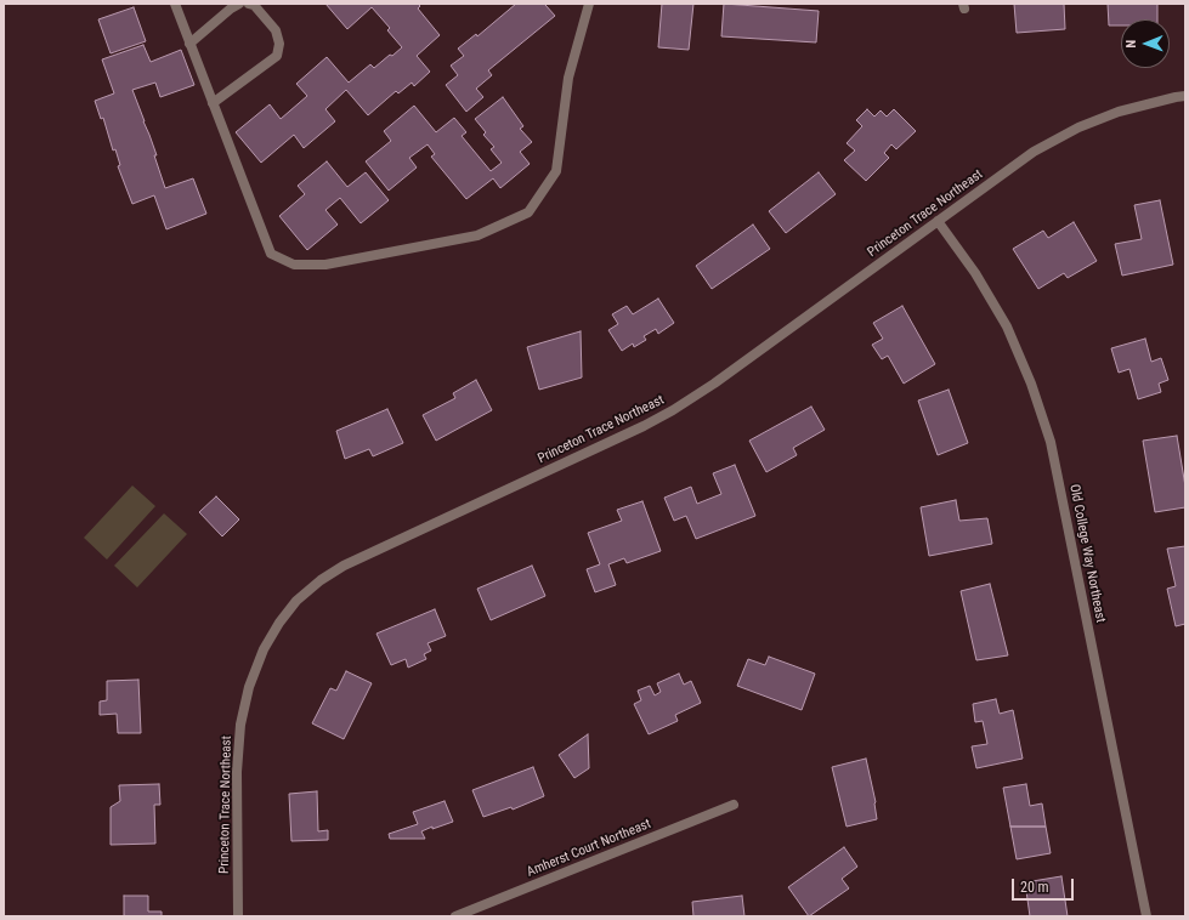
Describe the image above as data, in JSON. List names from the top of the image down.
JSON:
{
  "streets": {
    "street": ["Princeton Trace Northeast", "Old College Way Northeast", "Amherst Court Northeast"]
  },
  "crossings": [
    ["Princeton Trace Northeast", "Old College Way Northeast"]
  ],
  "scale_bar": "20 m",
  "north": "left"
}
